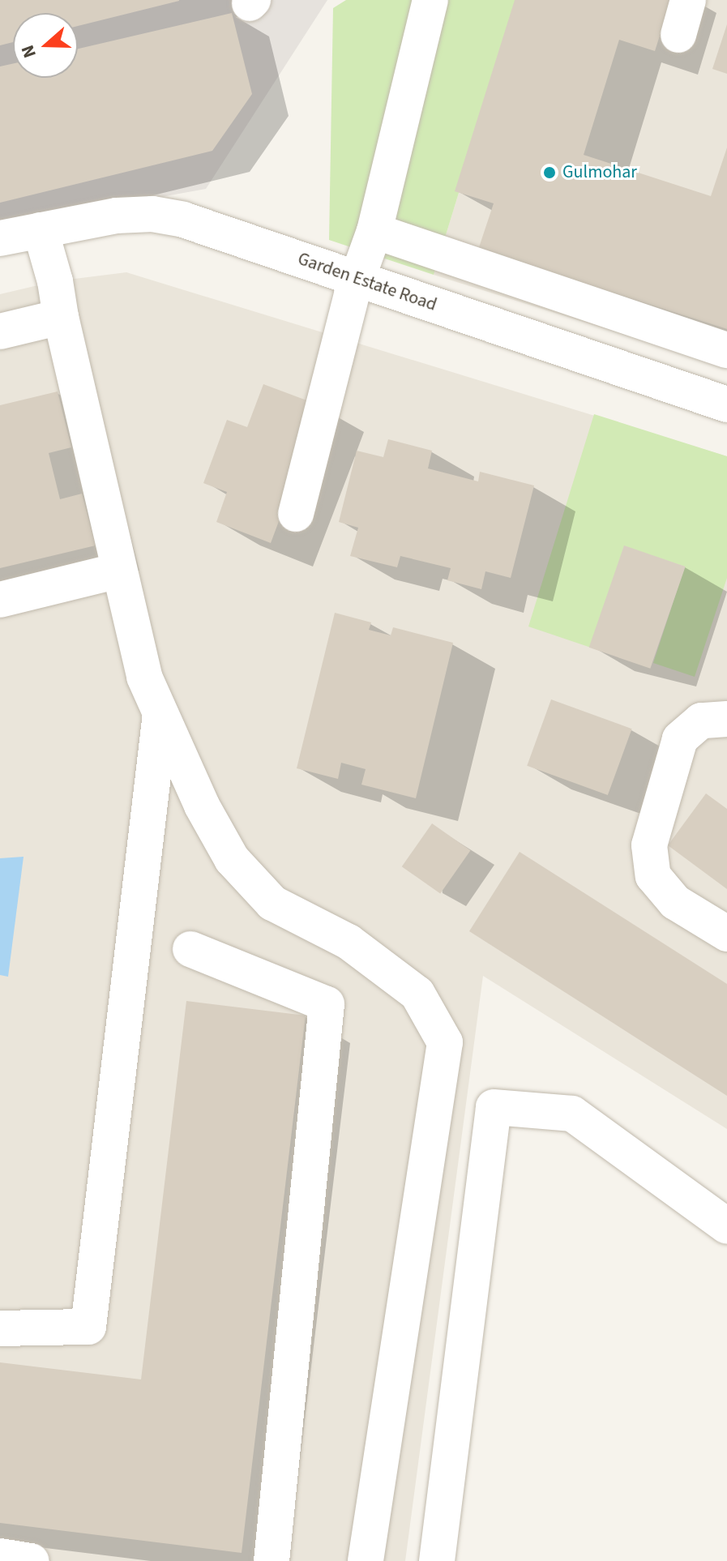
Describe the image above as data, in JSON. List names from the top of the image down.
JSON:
{
  "streets": {
    "street": ["Garden Estate Road"]
  },
  "places": ["Gulmohar"],
  "north": "left"
}
